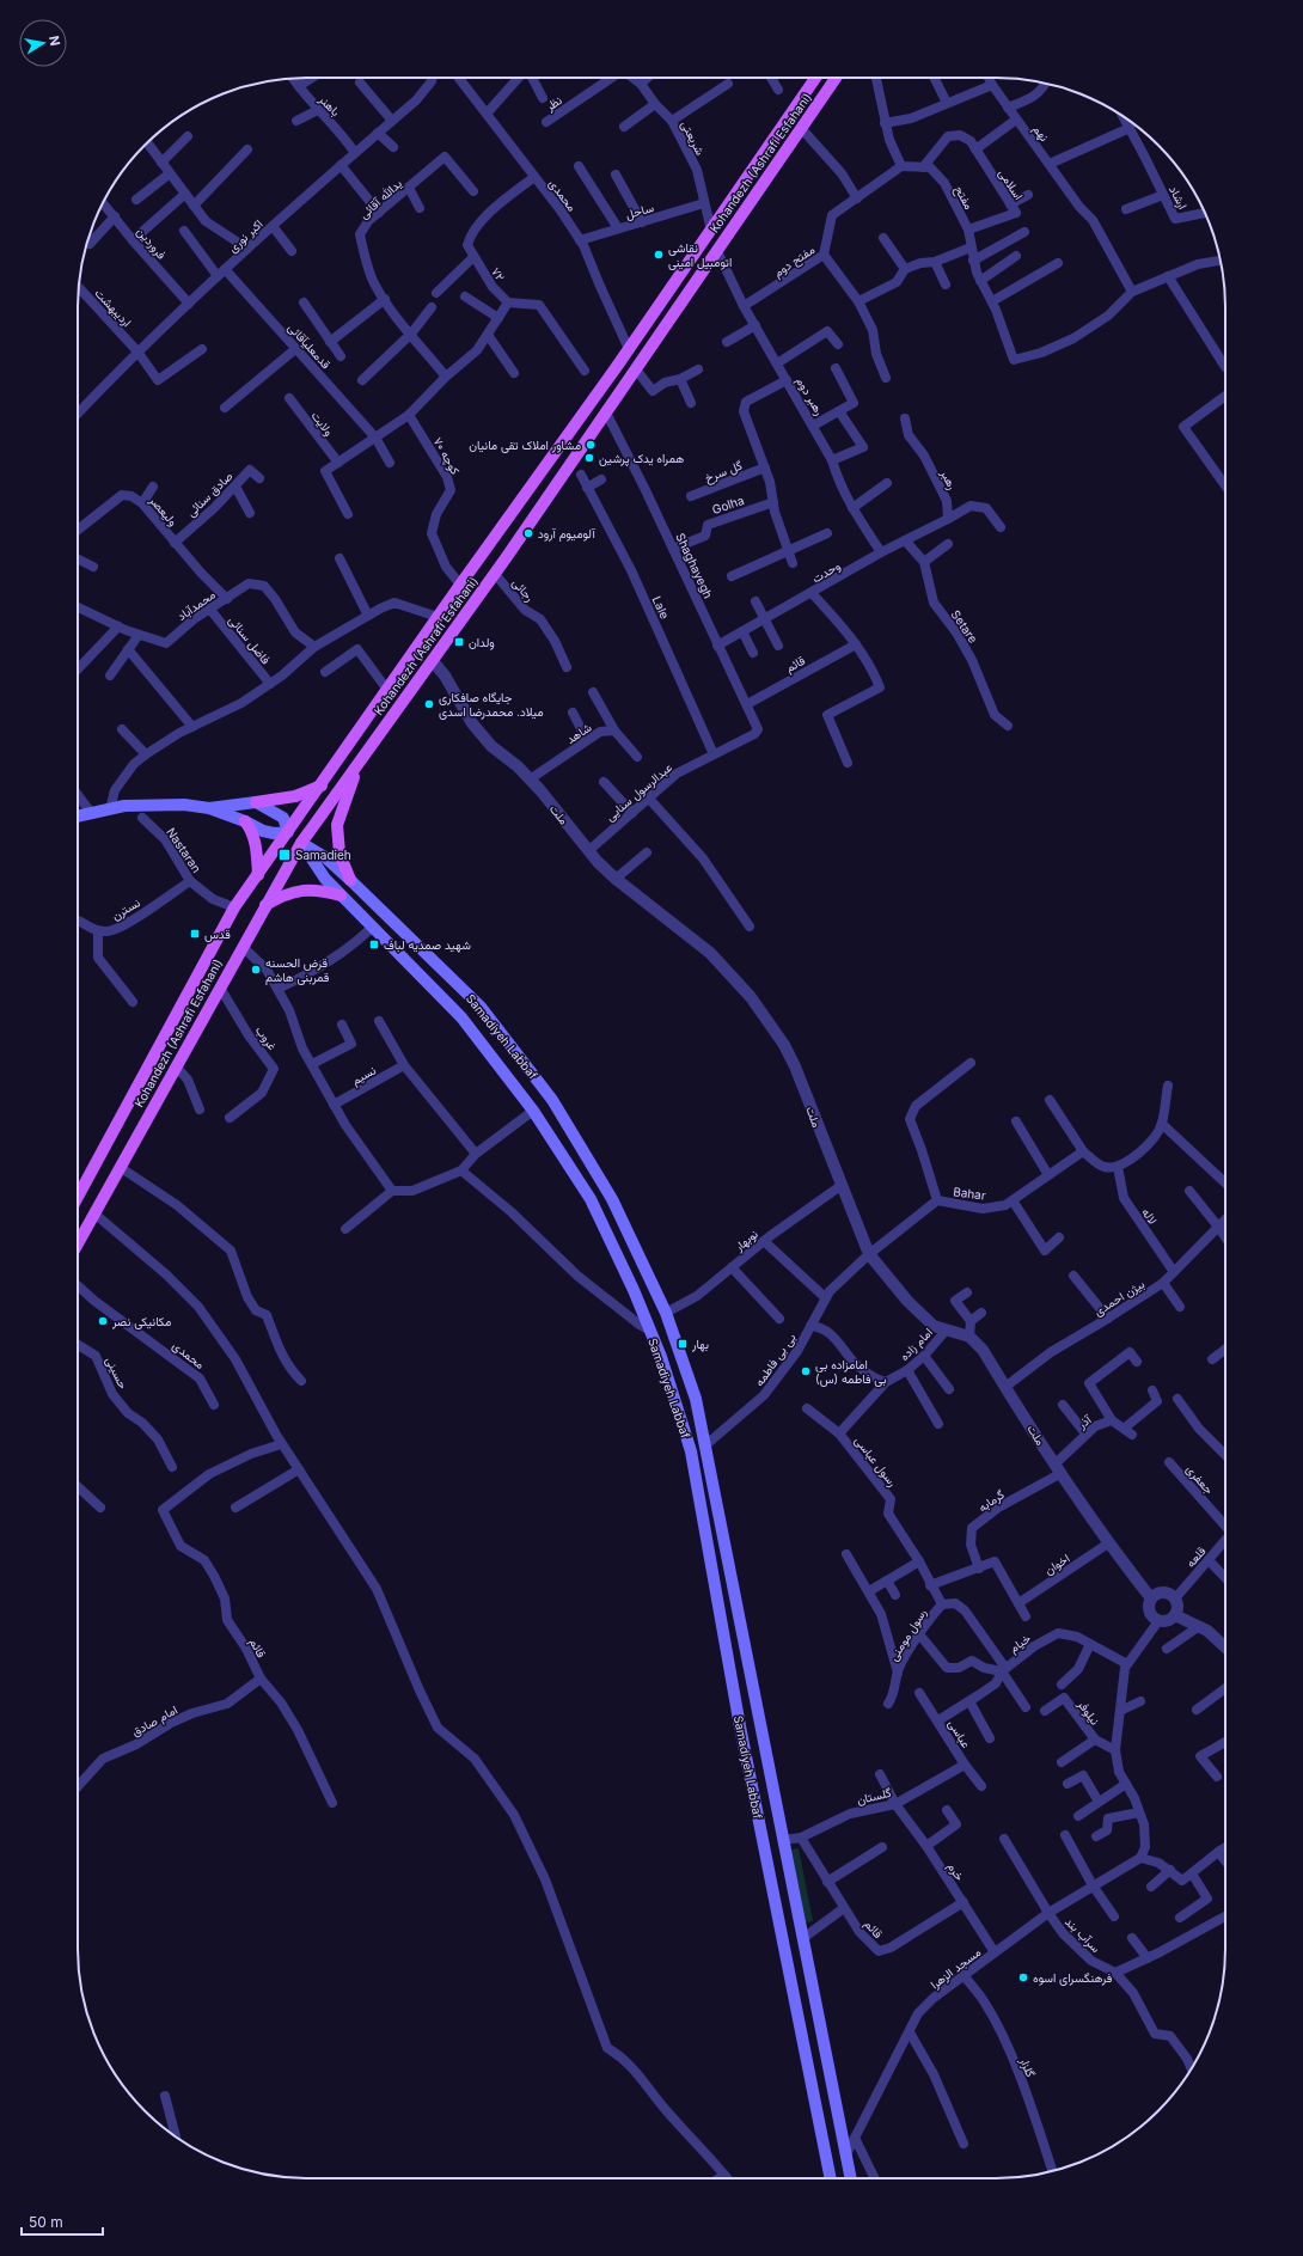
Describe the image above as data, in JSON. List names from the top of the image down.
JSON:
{
  "streets": {
    "main road": ["Kohandezh (Ashrafi Esfahani)", "Samadiyeh Labbaf"],
    "street": [
      "نظر",
      "باهنر",
      "نهم",
      "شریعتی",
      "اسلامی",
      "محمدی",
      "مفتح",
      "ارشاد",
      "یدالله آقائی",
      "ساحل",
      "اکبر نوری",
      "فروردین",
      "مفتح دوم",
      "۷۲",
      "اردیبهشت",
      "قدمعلیآقائی",
      "رهبر دوم",
      "ولایت",
      "کوچه ۷۰",
      "گل سرخ",
      "رهبر",
      "صادق سنائی",
      "Golha",
      "ولیعصر",
      "Shaghayegh",
      "وحدت",
      "رجائی",
      "محمدآباد",
      "Lale",
      "Setare",
      "فاضل سنائی",
      "قائم",
      "شاهد",
      "عبدالرسول سنایی",
      "ملت",
      "Nastaran",
      "نسترن",
      "غروب",
      "نسیم",
      "Bahar",
      "لاله",
      "نوبهار",
      "بیژن احمدی",
      "امام زاده",
      "بی بی فاطمه",
      "حسینی",
      "آذر",
      "رسول عباسی",
      "جعفری",
      "گرمابه",
      "قلعه",
      "اخوان",
      "رسول مومنی",
      "خیام",
      "نیلوفر",
      "امام صادق",
      "عباسی",
      "گلستان",
      "خرم",
      "سرآب بند",
      "مسجد الزهرا",
      "گلزار"
    ]
  },
  "crossings": [
    ["باهنر", "اکبر نوری"],
    ["نهم", "مفتح"],
    ["شریعتی", "Kohandezh (Ashrafi Esfahani)"],
    ["شریعتی", "ساحل"],
    ["Kohandezh (Ashrafi Esfahani)", "محمدی"],
    ["Kohandezh (Ashrafi Esfahani)", "رهبر دوم"],
    ["Kohandezh (Ashrafi Esfahani)", "کوچه ۷۰"],
    ["Kohandezh (Ashrafi Esfahani)", "Shaghayegh"],
    ["Kohandezh (Ashrafi Esfahani)", "رجائی"],
    ["Kohandezh (Ashrafi Esfahani)", "ملت"],
    ["Kohandezh (Ashrafi Esfahani)", "Nastaran"],
    ["Kohandezh (Ashrafi Esfahani)", "Samadiyeh Labbaf"],
    ["Kohandezh (Ashrafi Esfahani)", "غروب"],
    ["اسلامی", "مفتح"],
    ["محمدی", "ساحل"],
    ["محمدی", "۷۲"],
    ["اکبر نوری", "فروردین"],
    ["اکبر نوری", "اردیبهشت"],
    ["اکبر نوری", "قدمعلیآقائی"],
    ["مفتح دوم", "رهبر دوم"],
    ["رهبر دوم", "وحدت"],
    ["رهبر", "وحدت"],
    ["صادق سنائی", "ولیعصر"],
    ["Golha", "Shaghayegh"],
    ["ولیعصر", "محمدآباد"],
    ["Shaghayegh", "وحدت"],
    ["Shaghayegh", "قائم"],
    ["Shaghayegh", "عبدالرسول سنایی"],
    ["وحدت", "Setare"],
    ["محمدآباد", "فاضل سنائی"],
    ["Lale", "عبدالرسول سنایی"],
    ["قائم", "امام صادق"],
    ["قائم", "گلستان"],
    ["قائم", "خرم"],
    ["شاهد", "ملت"],
    ["عبدالرسول سنایی", "ملت"],
    ["ملت", "Bahar"],
    ["ملت", "نوبهار"],
    ["ملت", "بیژن احمدی"],
    ["ملت", "امام زاده"],
    ["ملت", "بی بی فاطمه"],
    ["ملت", "آذر"],
    ["ملت", "گرمابه"],
    ["ملت", "قلعه"],
    ["ملت", "اخوان"],
    ["Nastaran", "نسترن"],
    ["Samadiyeh Labbaf", "نوبهار"],
    ["Samadiyeh Labbaf", "بی بی فاطمه"],
    ["Samadiyeh Labbaf", "گلستان"],
    ["Samadiyeh Labbaf", "مسجد الزهرا"],
    ["Bahar", "بی بی فاطمه"],
    ["لاله", "بیژن احمدی"],
    ["امام زاده", "رسول عباسی"],
    ["آذر", "گرمابه"],
    ["رسول عباسی", "رسول مومنی"],
    ["خیام", "عباسی"],
    ["عباسی", "گلستان"],
    ["گلستان", "خرم"],
    ["خرم", "مسجد الزهرا"],
    ["سرآب بند", "مسجد الزهرا"],
    ["مسجد الزهرا", "گلزار"]
  ],
  "places": {
    "other": [
      "نقاشی اتومبیل امینی",
      "مشاور املاک تقی مانیان",
      "همراه یدک پرشین",
      "آلومیوم آرود",
      "جایگاه صافکاری میلاد. محمدرضا اسدی",
      "قرض الحسنه قمربنی هاشم",
      "مکانیکی نصر",
      "امامزاده بی بی فاطمه (س)",
      "فرهنگسرای اسوه"
    ],
    "transit": [
      "ولدان",
      "Samadieh",
      "قدس",
      "شهید صمدیه لباف",
      "بهار"
    ]
  },
  "scale_bar": "50 m",
  "north": "right"
}
